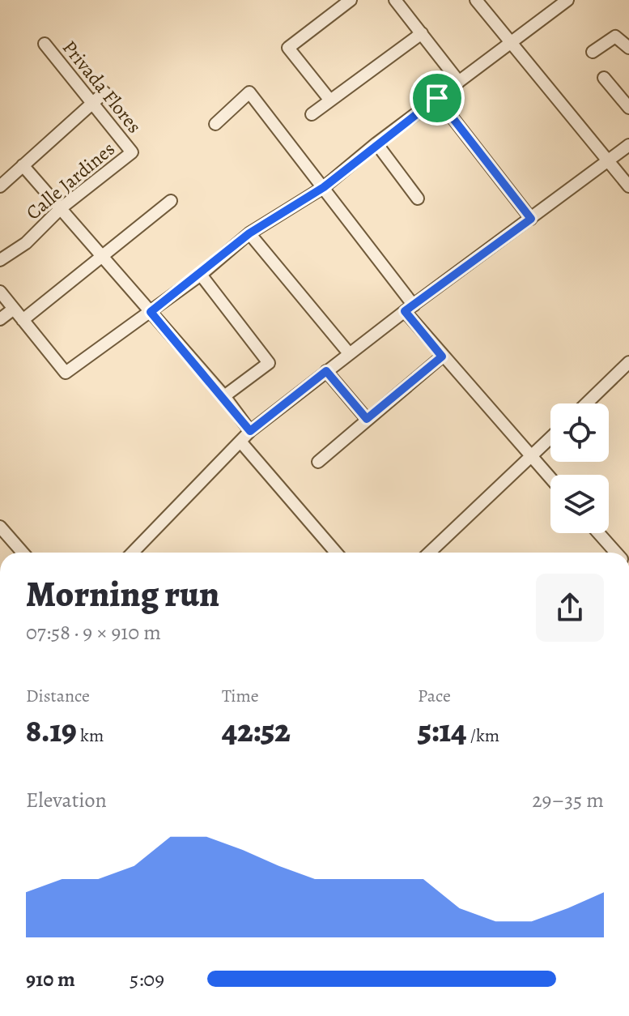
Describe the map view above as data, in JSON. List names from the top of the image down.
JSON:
{
  "streets": {
    "street": ["Privada Flores", "Calle Jardines"]
  },
  "crossings": [
    ["Privada Flores", "Calle Jardines"]
  ],
  "page": {
    "heading": ["Morning run", "07:58 · 9 × 910 m"],
    "stats": [
      ["Distance", "8.19 km"],
      ["Time", "42:52"],
      ["Pace", "5:14 /km"]
    ],
    "chart": ["Elevation", "29–35 m"],
    "list": [
      {
        "name": "910 m",
        "note": "5:09"
      }
    ]
  }
}
